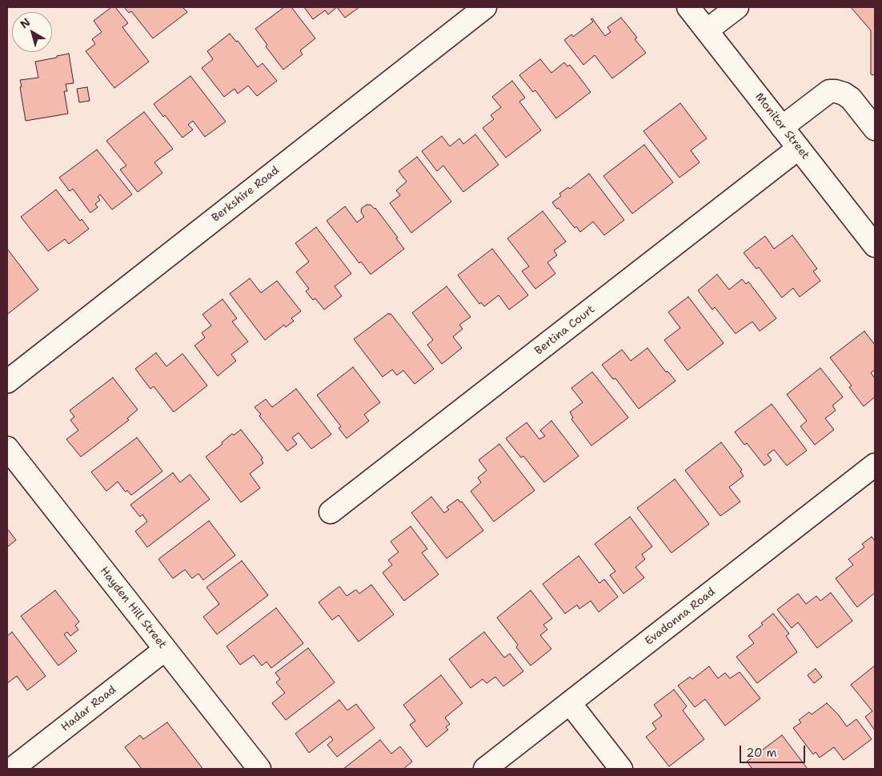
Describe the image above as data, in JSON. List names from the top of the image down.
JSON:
{
  "streets": {
    "street": [
      "Monitor Street",
      "Berkshire Road",
      "Bertina Court",
      "Hayden Hill Street",
      "Evadonna Road",
      "Hadar Road"
    ]
  },
  "crossings": [
    ["Monitor Street", "Bertina Court"],
    ["Hayden Hill Street", "Hadar Road"]
  ],
  "scale_bar": "20 m",
  "north": "top left"
}
